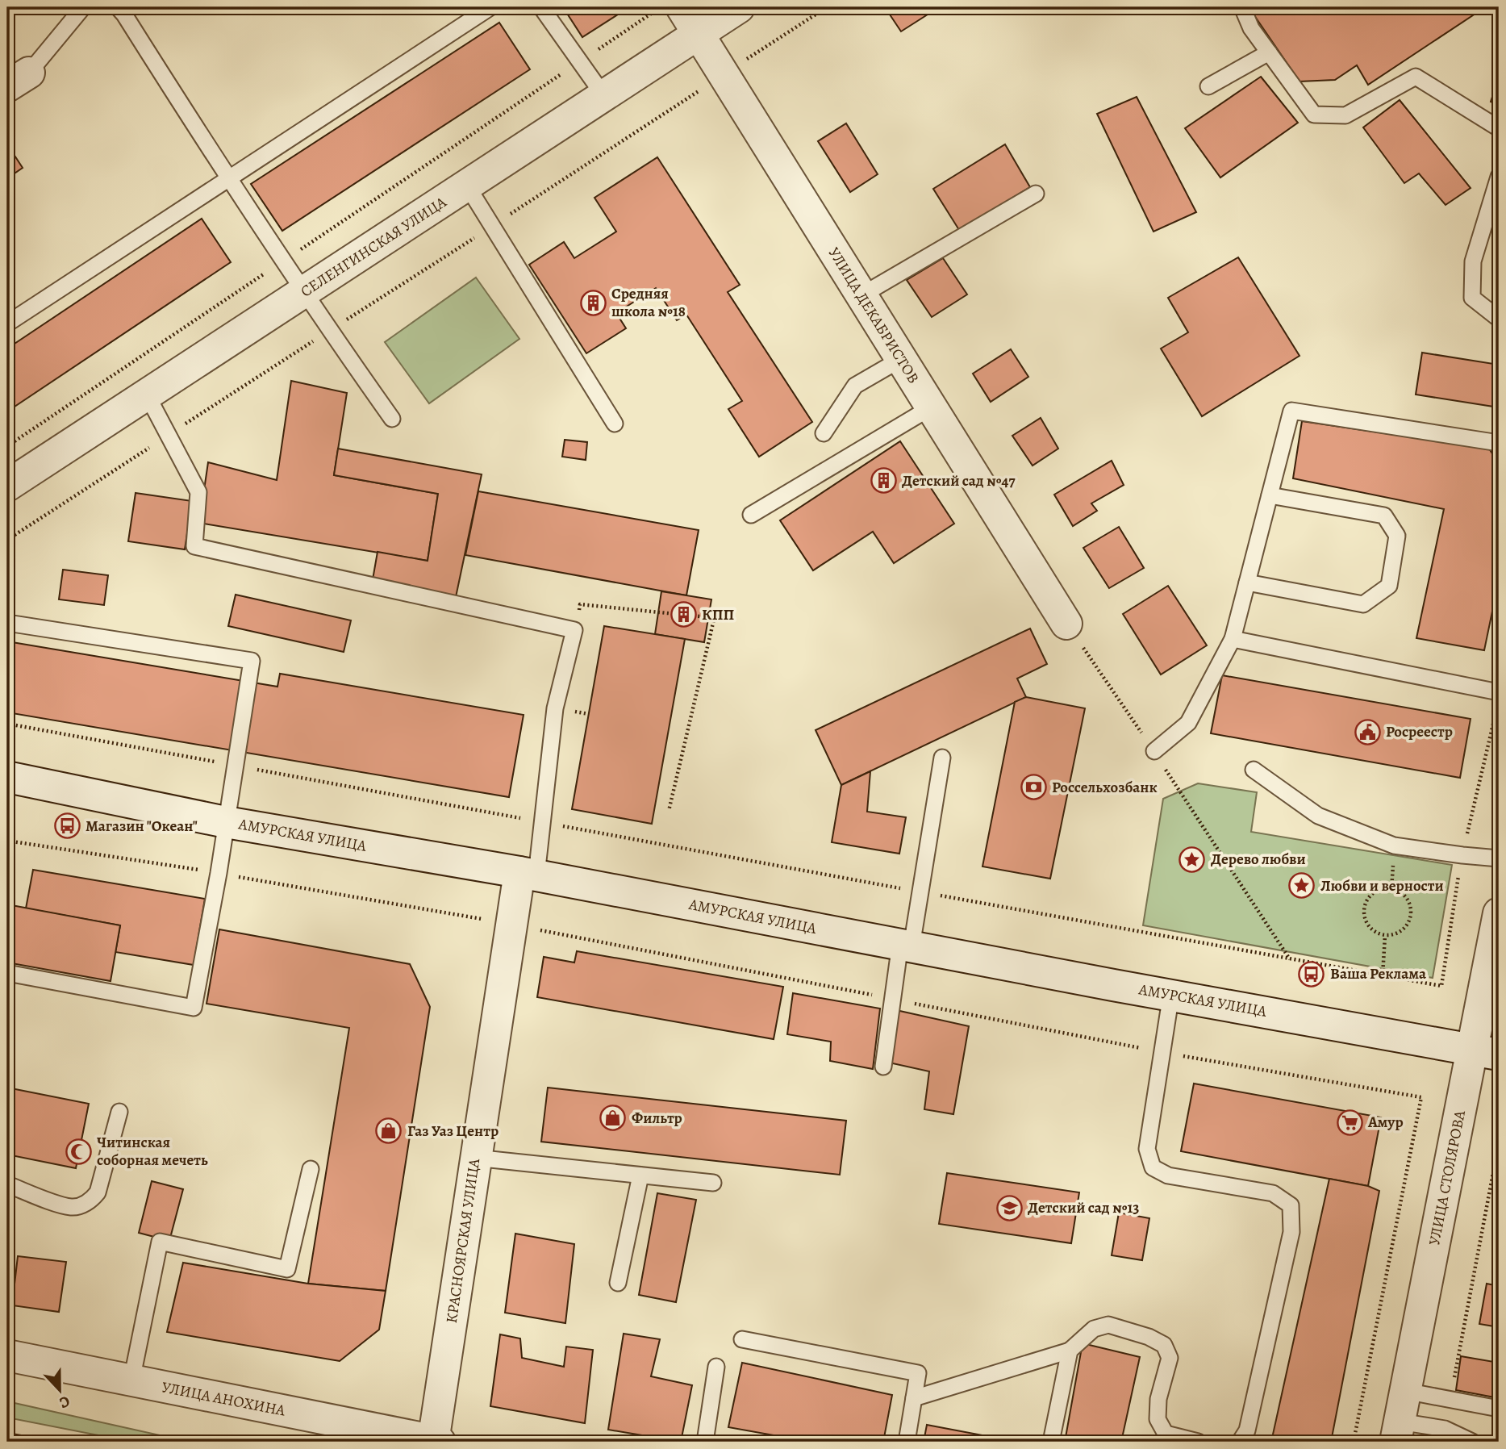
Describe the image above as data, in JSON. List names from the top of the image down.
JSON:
{
  "streets": {
    "street": [
      "СЕЛЕНГИНСКАЯ УЛИЦА",
      "УЛИЦА ДЕКАБРИСТОВ",
      "АМУРСКАЯ УЛИЦА",
      "УЛИЦА СТОЛЯРОВА",
      "КРАСНОЯРСКАЯ УЛИЦА",
      "УЛИЦА АНОХИНА"
    ]
  },
  "crossings": [
    ["СЕЛЕНГИНСКАЯ УЛИЦА", "УЛИЦА ДЕКАБРИСТОВ"],
    ["АМУРСКАЯ УЛИЦА", "УЛИЦА СТОЛЯРОВА"],
    ["АМУРСКАЯ УЛИЦА", "КРАСНОЯРСКАЯ УЛИЦА"],
    ["КРАСНОЯРСКАЯ УЛИЦА", "УЛИЦА АНОХИНА"]
  ],
  "places": {
    "building": ["Средняя школа №18", "Детский сад №47", "КПП"],
    "public building": ["Росреестр"],
    "bank": ["Россельхозбанк"],
    "bus stop": ["Магазин \"Океан\"", "Ваша Реклама"],
    "place": ["Дерево любви", "Любви и верности"],
    "shop": ["Фильтр", "Газ Уаз Центр"],
    "supermarket": ["Амур"],
    "mosque": ["Читинская соборная мечеть"],
    "school or university": ["Детский сад №13"]
  },
  "north": "bottom"
}
